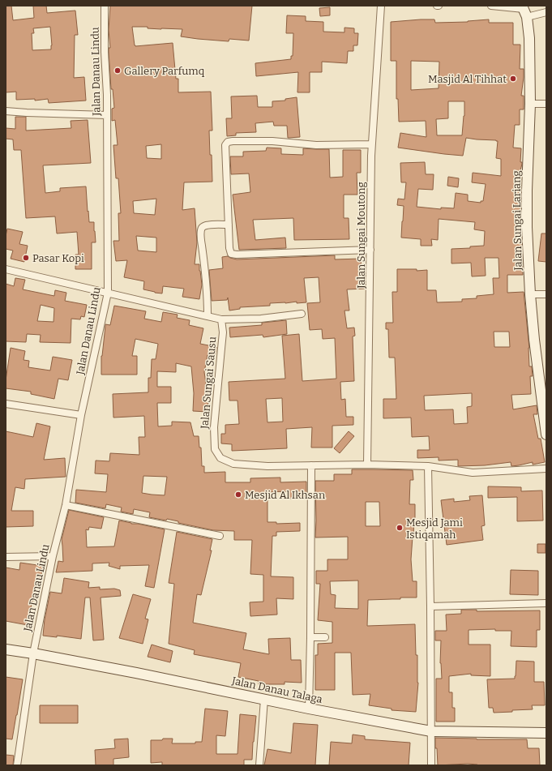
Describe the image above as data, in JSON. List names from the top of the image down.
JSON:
{
  "streets": {
    "street": [
      "Jalan Danau Lindu",
      "Jalan Sungai Lariang",
      "Jalan Sungai Moutong",
      "Jalan Sungai Sausu",
      "Jalan Danau Talaga"
    ]
  },
  "crossings": [
    ["Jalan Danau Lindu", "Jalan Danau Talaga"],
    ["Jalan Sungai Moutong", "Jalan Sungai Sausu"]
  ],
  "places": [
    "Gallery Parfumq",
    "Masjid Al Tihhat",
    "Pasar Kopi",
    "Mesjid Al Ikhsan",
    "Mesjid Jami Istiqamah"
  ]
}
